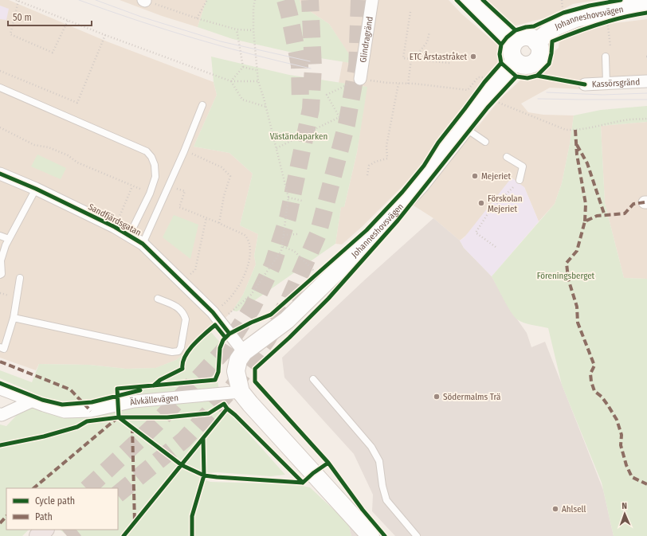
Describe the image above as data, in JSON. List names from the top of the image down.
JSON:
{
  "streets": {
    "main road": ["Johanneshovsvägen"],
    "street": [
      "Glindragränd",
      "Kassörsgränd",
      "Sandfjärdsgatan",
      "Älvkällevägen"
    ]
  },
  "crossings": [
    ["Johanneshovsvägen", "Sandfjärdsgatan"]
  ],
  "parks": ["Väständaparken", "Föreningsberget"],
  "places": [
    "ETC Årstastråket",
    "Mejeriet",
    "Förskolan Mejeriet",
    "Södermalms Trä",
    "Ahlsell"
  ],
  "legend": ["Cycle path", "Path"],
  "scale_bar": "50 m",
  "north": "top"
}
